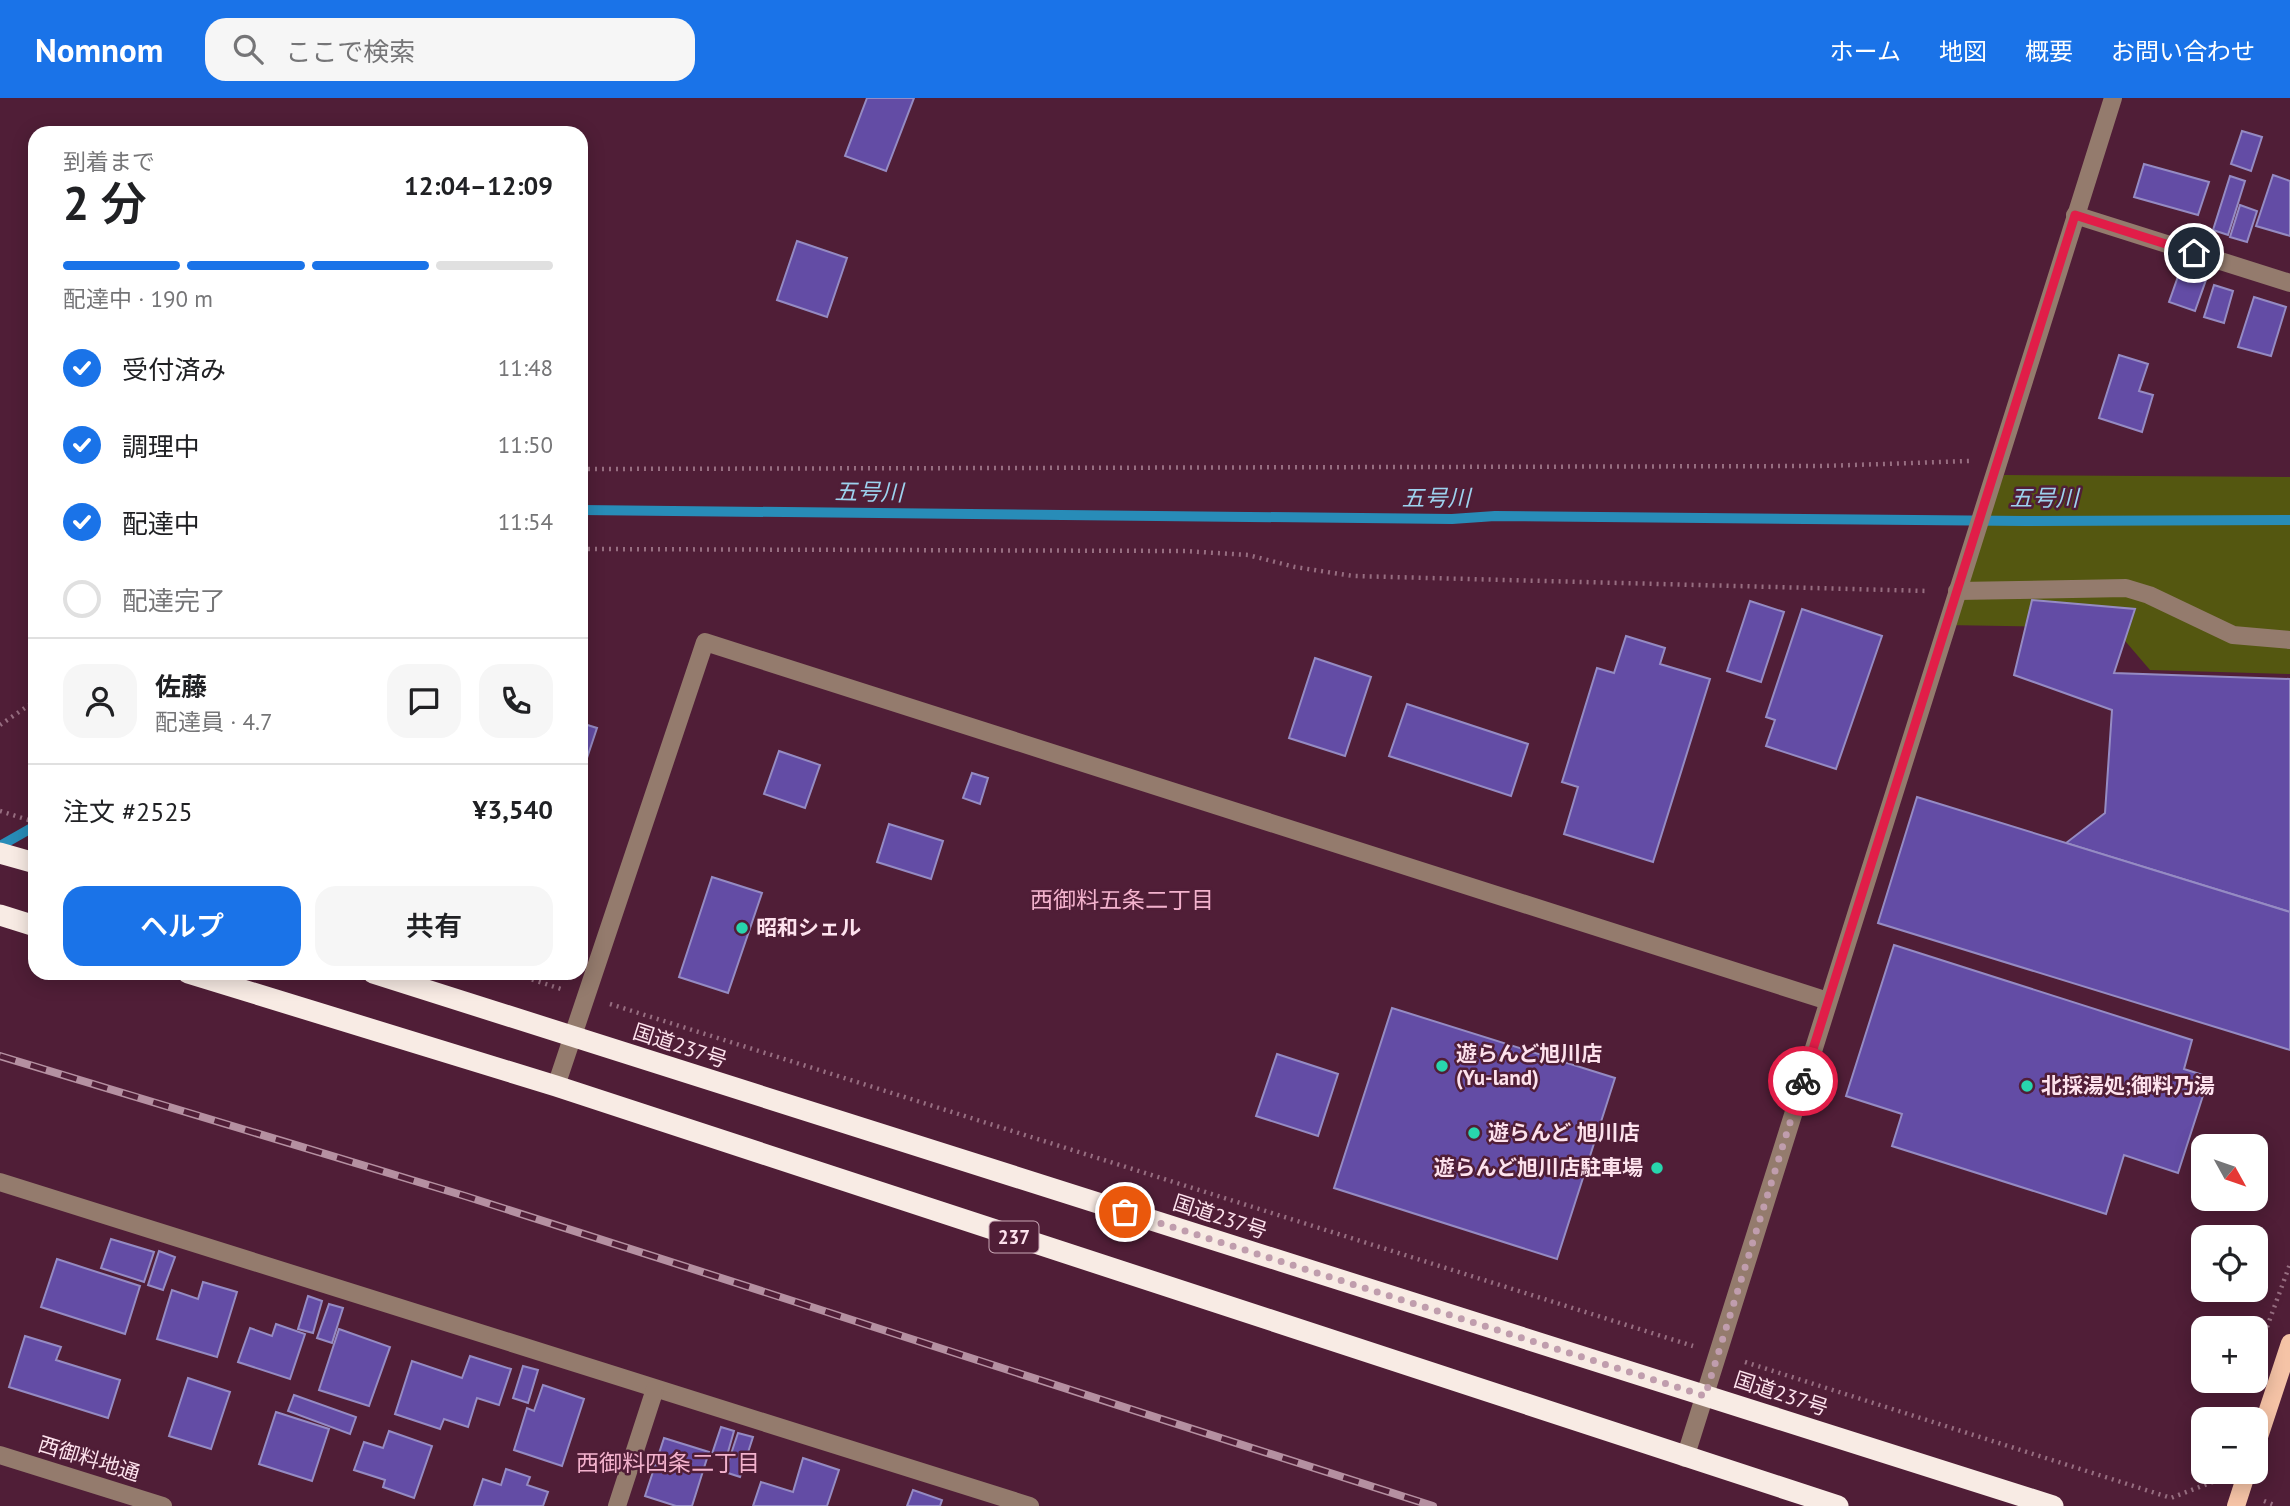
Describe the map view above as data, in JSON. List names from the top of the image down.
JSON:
{
  "streets": {
    "highway": ["国道237号", "237"],
    "street": ["西御料地通"]
  },
  "districts": ["西御料五条二丁目", "西御料四条二丁目"],
  "water": ["五号川"],
  "places": [
    "昭和シェル",
    "遊らんど旭川店 (Yu-land)",
    "北採湯処;御料乃湯",
    "遊らんど 旭川店",
    "遊らんど旭川店駐車場"
  ],
  "north": "bottom right",
  "page": {
    "header": "Nomnom",
    "search": "ここで検索",
    "nav": [
      "ホーム",
      "地図",
      "概要",
      "お問い合わせ"
    ],
    "heading": ["2 分", "到着まで", "12:04–12:09"],
    "panel": [
      "佐藤",
      "配達員 · 4.7",
      "注文 #2525",
      "¥3,540"
    ],
    "bar": "配達中 · 190 m",
    "list": [
      ["受付済み", "11:48"],
      ["調理中", "11:50"],
      ["配達中", "11:54"],
      "配達完了"
    ],
    "buttons": ["ヘルプ", "共有"],
    "map_buttons": ["+", "−"]
  }
}
